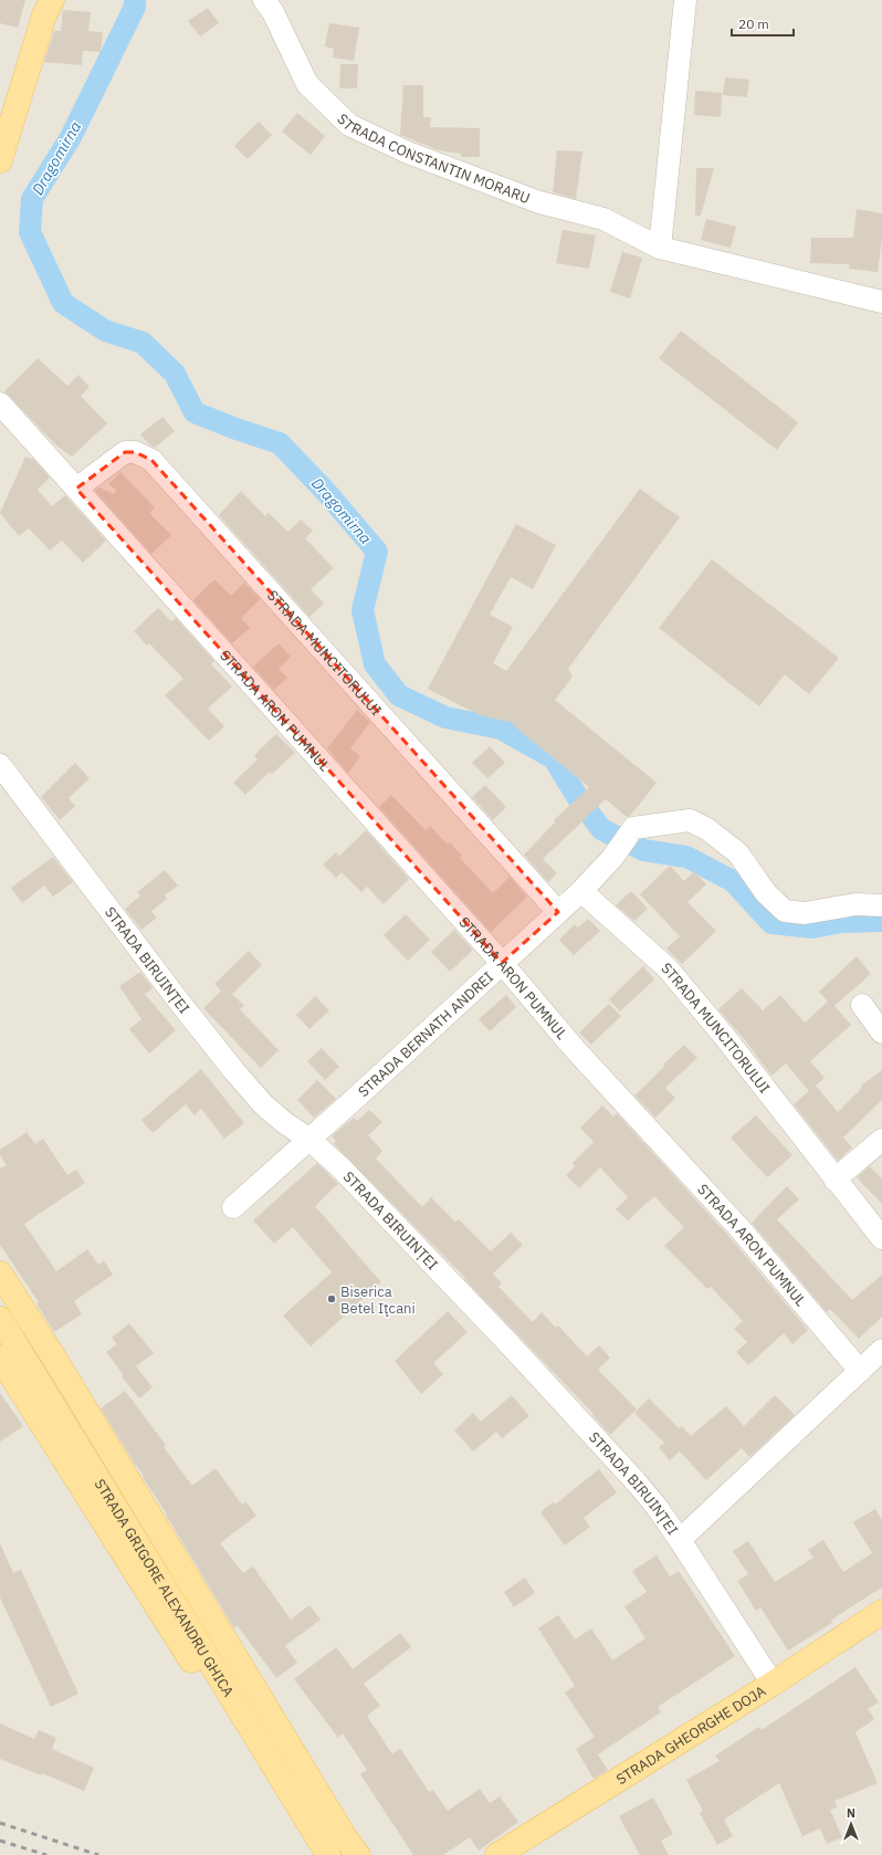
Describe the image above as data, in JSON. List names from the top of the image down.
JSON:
{
  "streets": {
    "main road": ["STRADA GRIGORE ALEXANDRU GHICA", "STRADA GHEORGHE DOJA"],
    "street": [
      "STRADA CONSTANTIN MORARU",
      "STRADA MUNCITORULUI",
      "STRADA ARON PUMNUL",
      "STRADA BIRUINȚEI",
      "STRADA BERNATH ANDREI"
    ]
  },
  "crossings": [
    ["STRADA MUNCITORULUI", "STRADA ARON PUMNUL"],
    ["STRADA MUNCITORULUI", "STRADA BERNATH ANDREI"],
    ["STRADA ARON PUMNUL", "STRADA BERNATH ANDREI"],
    ["STRADA BIRUINȚEI", "STRADA BERNATH ANDREI"],
    ["STRADA BIRUINȚEI", "STRADA GHEORGHE DOJA"]
  ],
  "water": ["Dragomirna"],
  "places": ["Biserica Betel Iţcani"],
  "scale_bar": "20 m",
  "north": "top"
}
